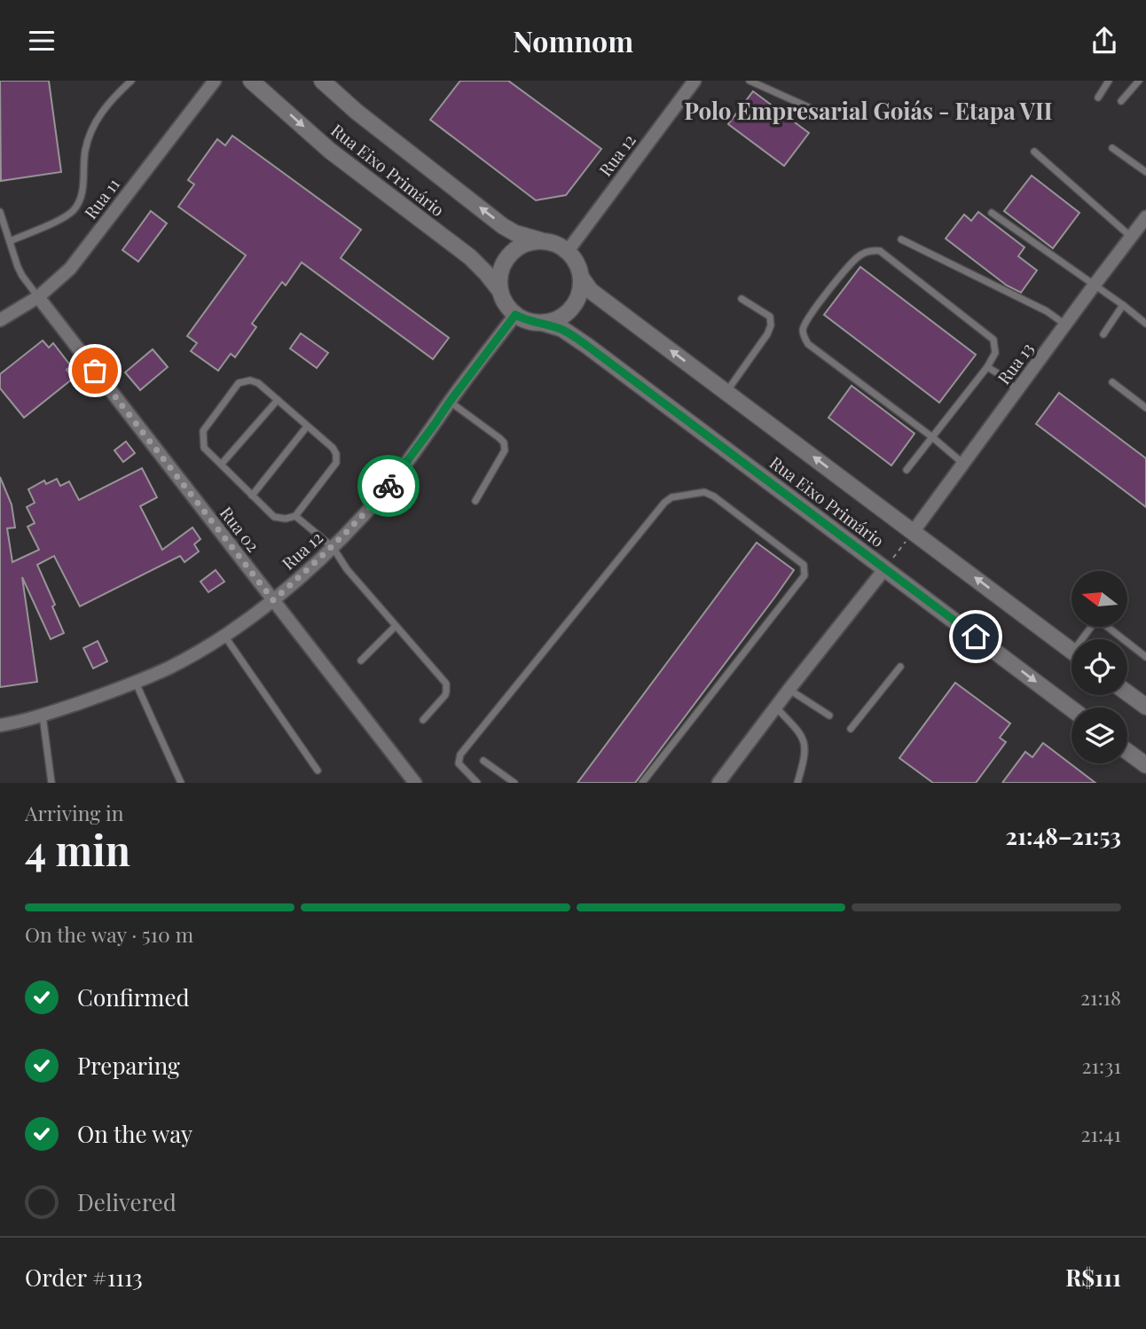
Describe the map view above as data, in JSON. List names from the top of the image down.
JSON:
{
  "streets": {
    "street": [
      "Rua 12",
      "Rua Eixo Primário",
      "Rua 11",
      "Rua 13",
      "Rua 02"
    ]
  },
  "crossings": [
    ["Rua 12", "Rua Eixo Primário"],
    ["Rua 12", "Rua 02"],
    ["Rua Eixo Primário", "Rua 13"],
    ["Rua 11", "Rua 02"]
  ],
  "districts": ["Polo Empresarial Goiás - Etapa VII"],
  "north": "left",
  "page": {
    "header": "Nomnom",
    "heading": ["4 min", "Arriving in", "21:48–21:53"],
    "panel": ["Order #1113", "R$111"],
    "bar": "On the way · 510 m",
    "list": [
      ["Confirmed", "21:18"],
      ["Preparing", "21:31"],
      ["On the way", "21:41"],
      "Delivered"
    ]
  }
}
